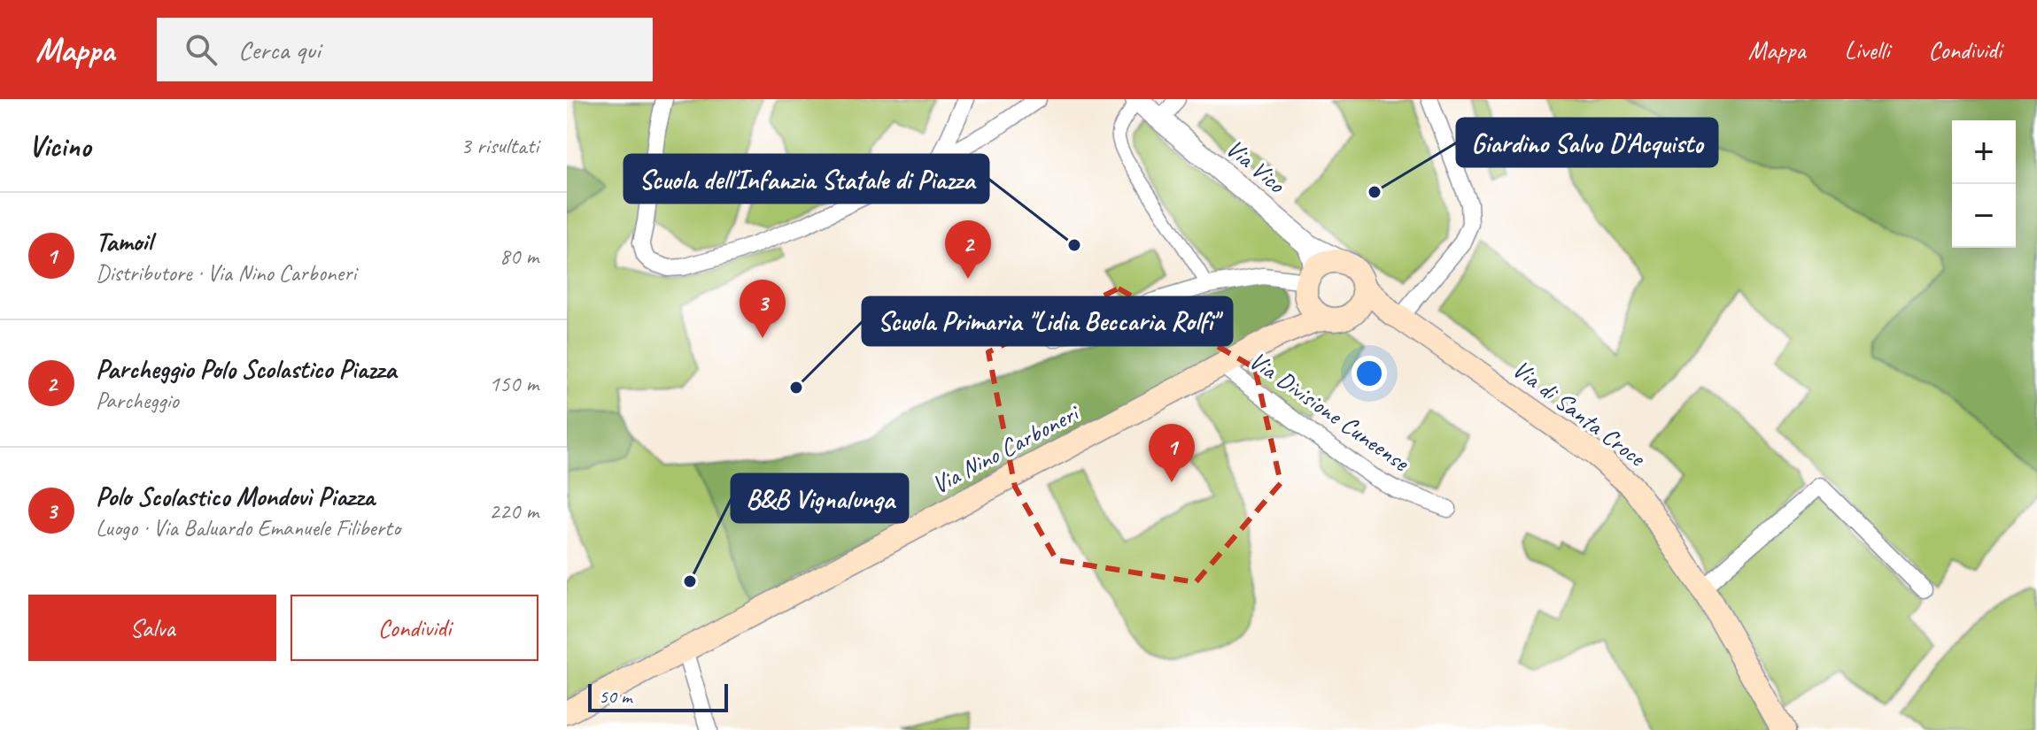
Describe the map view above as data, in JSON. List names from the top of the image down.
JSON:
{
  "streets": {
    "main road": ["Via di Santa Croce", "Via Nino Carboneri"],
    "street": ["Via Vico", "Via Divisione Cuneense"]
  },
  "crossings": [
    ["Via Vico", "Via di Santa Croce"],
    ["Via Vico", "Via Nino Carboneri"],
    ["Via Divisione Cuneense", "Via Nino Carboneri"],
    ["Via di Santa Croce", "Via Nino Carboneri"]
  ],
  "places": [
    "Giardino Salvo D'Acquisto",
    "Scuola dell'Infanzia Statale di Piazza",
    "Scuola Primaria \"Lidia Beccaria Rolfi\"",
    "B&B Vignalunga"
  ],
  "scale_bar": "50 m",
  "page": {
    "header": "Mappa",
    "search": "Cerca qui",
    "nav": ["Mappa", "Livelli", "Condividi"],
    "heading": ["Vicino", "3 risultati"],
    "map_buttons": ["+", "−"],
    "list": [
      {
        "mark": "1",
        "name": "Tamoil",
        "note": "Distributore · Via Nino Carboneri",
        "value": "80 m"
      },
      {
        "mark": "2",
        "name": "Parcheggio Polo Scolastico Piazza",
        "note": "Parcheggio",
        "value": "150 m"
      },
      {
        "mark": "3",
        "name": "Polo Scolastico Mondovì Piazza",
        "note": "Luogo · Via Baluardo Emanuele Filiberto",
        "value": "220 m"
      }
    ],
    "pins": ["2", "3", "1"],
    "buttons": ["Salva", "Condividi"],
    "scale": "50 m"
  }
}
